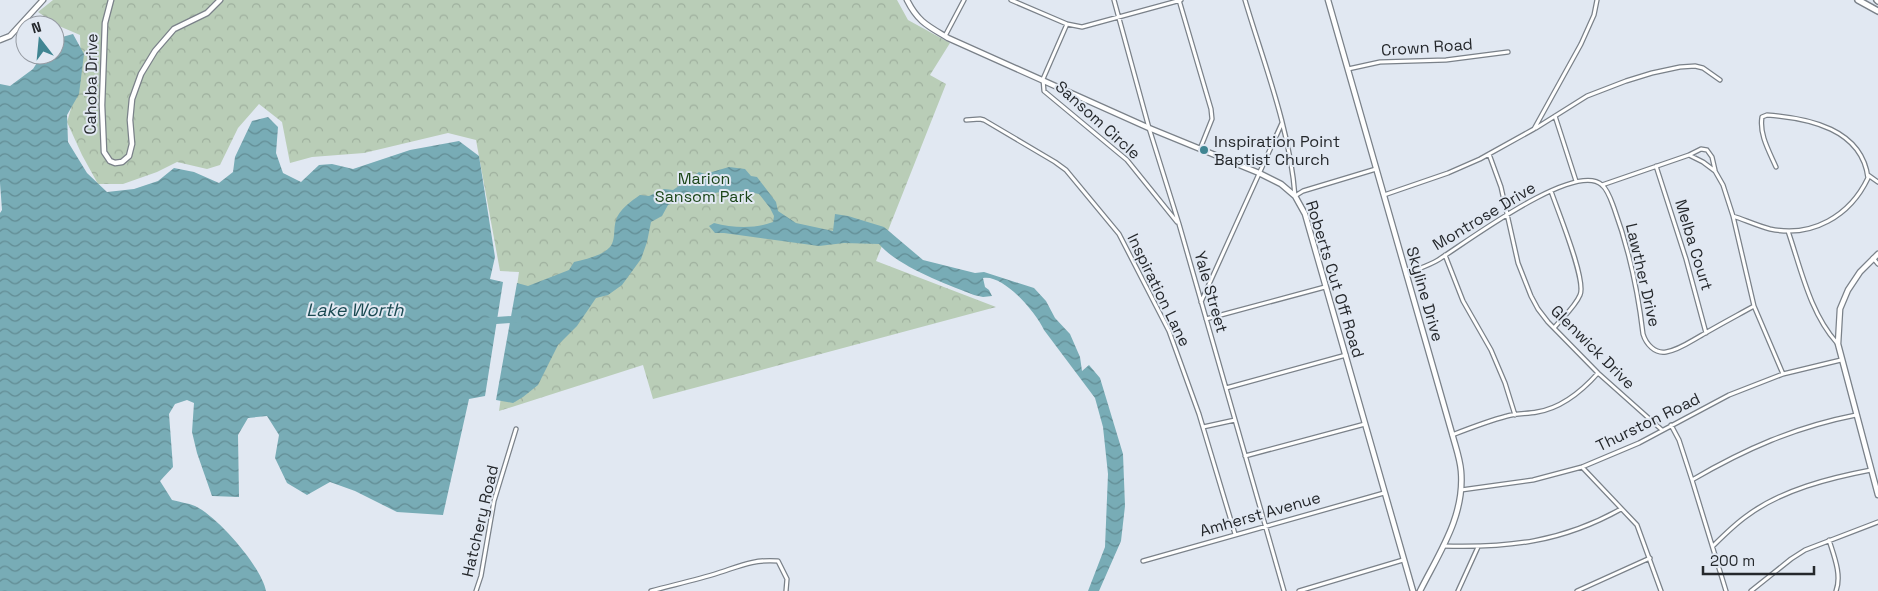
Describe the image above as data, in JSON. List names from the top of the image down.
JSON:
{
  "streets": {
    "street": [
      "Crown Road",
      "Cahoba Drive",
      "Sansom Circle",
      "Montrose Drive",
      "Melba Court",
      "Lawther Drive",
      "Roberts Cut Off Road",
      "Inspiration Lane",
      "Yale Street",
      "Skyline Drive",
      "Glenwick Drive",
      "Thurston Road",
      "Amherst Avenue",
      "Hatchery Road"
    ]
  },
  "crossings": [
    ["Crown Road", "Skyline Drive"],
    ["Sansom Circle", "Roberts Cut Off Road"],
    ["Sansom Circle", "Yale Street"],
    ["Montrose Drive", "Melba Court"],
    ["Montrose Drive", "Lawther Drive"],
    ["Montrose Drive", "Skyline Drive"],
    ["Montrose Drive", "Glenwick Drive"],
    ["Montrose Drive", "Thurston Road"],
    ["Melba Court", "Lawther Drive"],
    ["Roberts Cut Off Road", "Yale Street"],
    ["Roberts Cut Off Road", "Amherst Avenue"],
    ["Inspiration Lane", "Amherst Avenue"],
    ["Yale Street", "Amherst Avenue"],
    ["Skyline Drive", "Thurston Road"],
    ["Glenwick Drive", "Thurston Road"]
  ],
  "water": ["Lake Worth"],
  "parks": ["Marion Sansom Park"],
  "places": ["Inspiration Point Baptist Church"],
  "scale_bar": "200 m",
  "north": "top"
}
